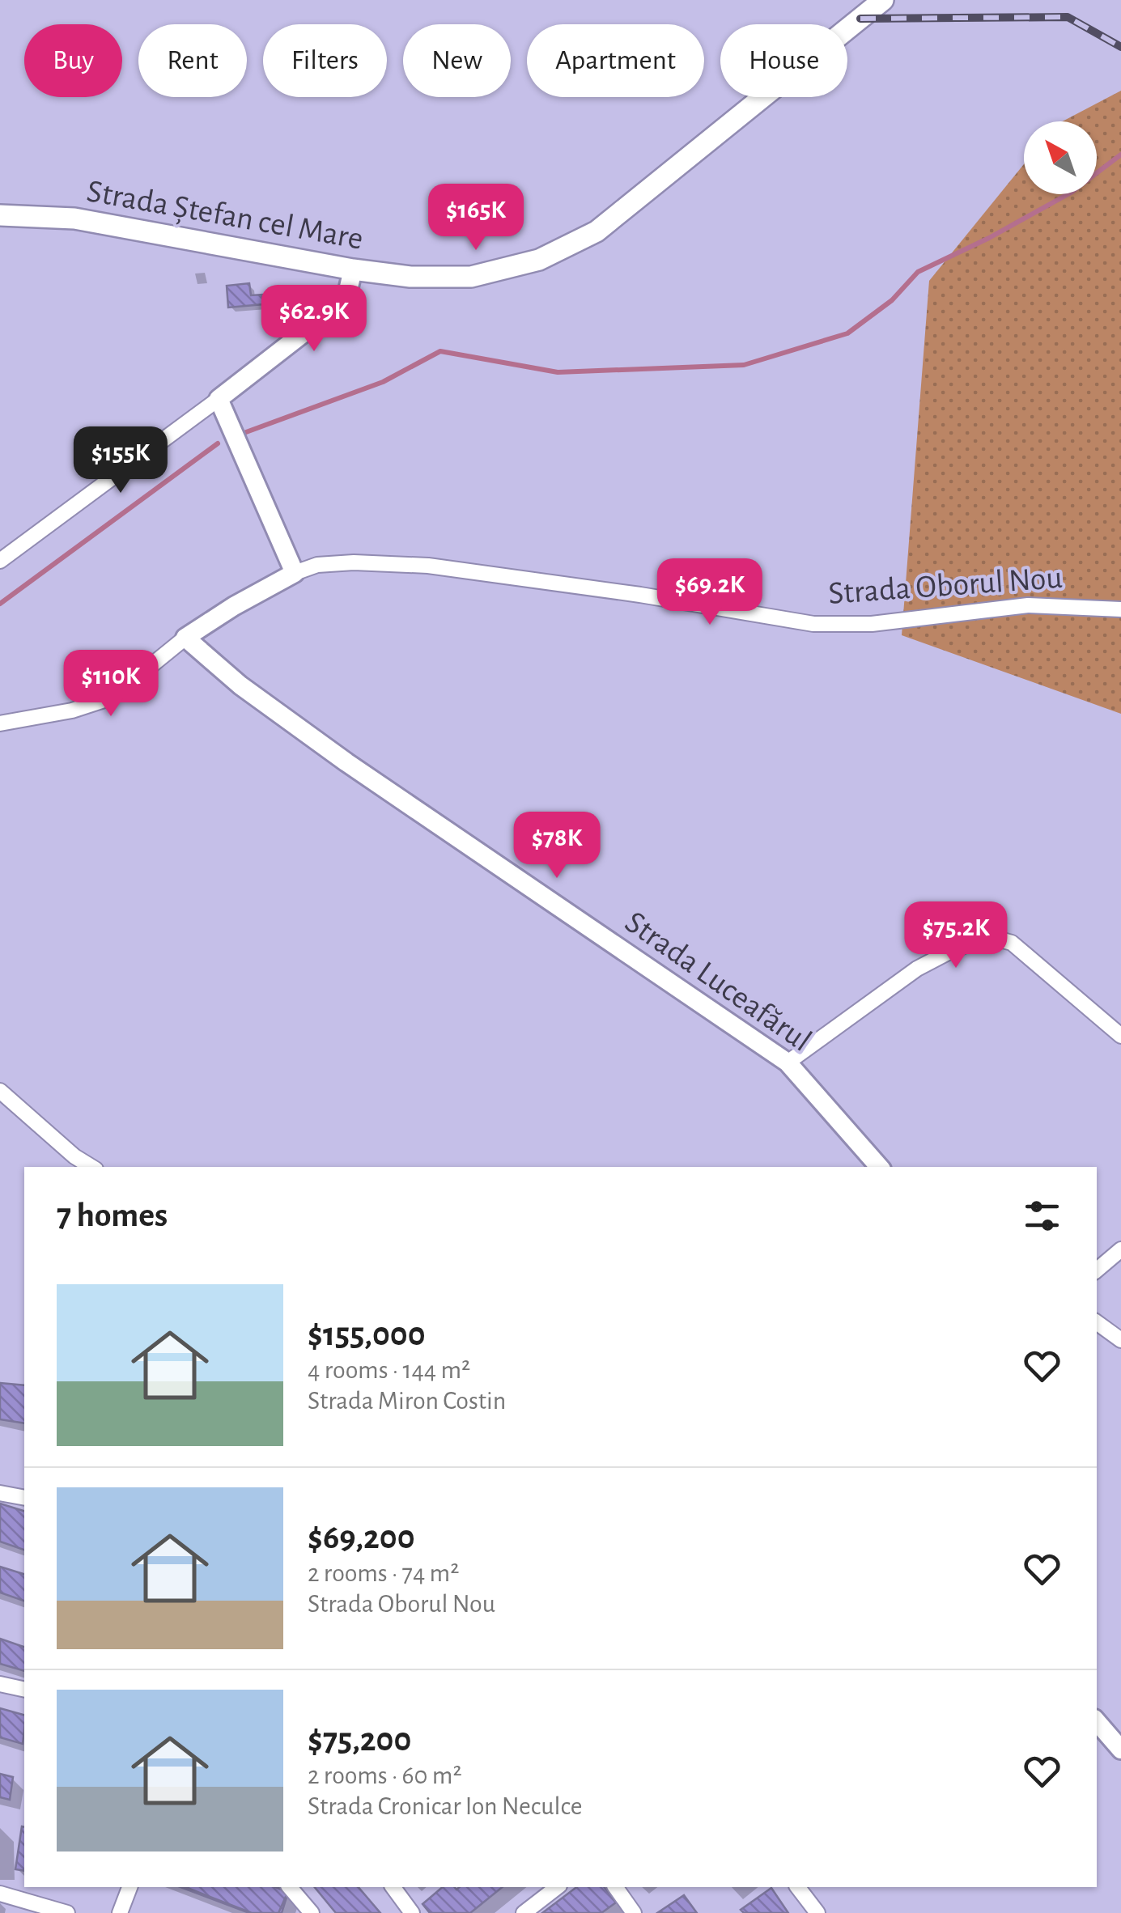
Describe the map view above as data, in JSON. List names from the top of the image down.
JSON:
{
  "streets": {
    "main road": ["Strada Ștefan cel Mare"],
    "street": ["Strada Oborul Nou", "Strada Luceafărul"]
  },
  "crossings": [
    ["Strada Oborul Nou", "Strada Luceafărul"]
  ],
  "north": "top left",
  "page": {
    "chip": [
      "Buy",
      "Rent",
      "Filters",
      "New",
      "Apartment",
      "House"
    ],
    "price": [
      "$165K",
      "$62.9K",
      "$155K",
      "$69.2K",
      "$110K",
      "$78K",
      "$75.2K"
    ],
    "heading": "7 homes",
    "list": [
      {
        "name": "$155,000",
        "note": "4 rooms · 144 m² · Strada Miron Costin"
      },
      {
        "name": "$69,200",
        "note": "2 rooms · 74 m² · Strada Oborul Nou"
      },
      {
        "name": "$75,200",
        "note": "2 rooms · 60 m² · Strada Cronicar Ion Neculce"
      }
    ]
  }
}
